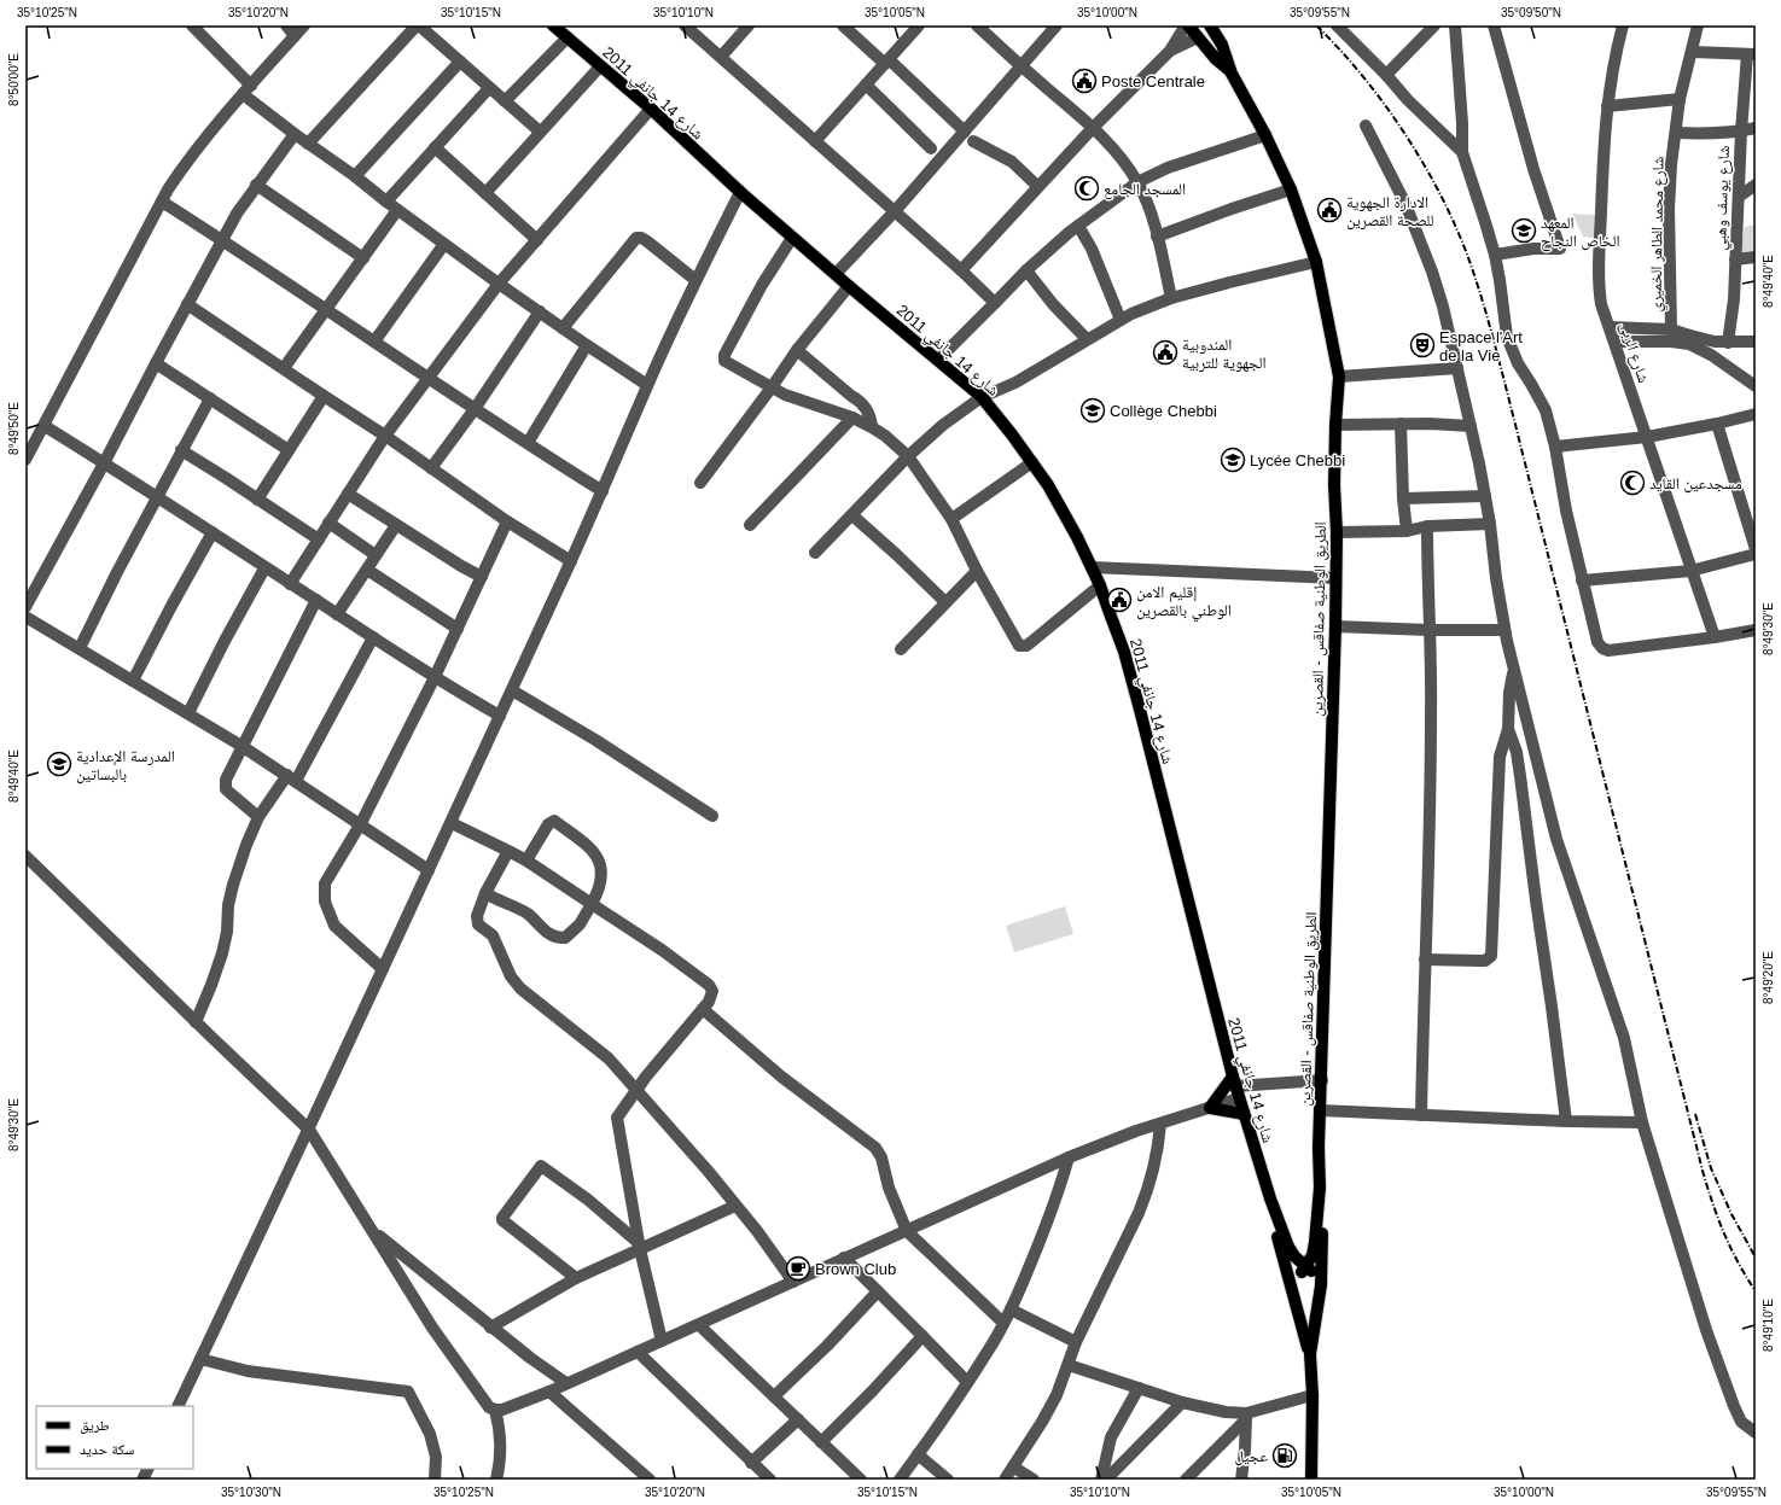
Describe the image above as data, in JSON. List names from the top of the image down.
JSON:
{
  "streets": {
    "main road": ["شارع 14 جانفي 2011", "الطريق الوطنية صفاقس - القصرين"],
    "street": ["شارع يوسف وهبي", "شارع محمد الطاهر الخميري", "شارع الربى"]
  },
  "crossings": [
    ["شارع 14 جانفي 2011", "الطريق الوطنية صفاقس - القصرين"]
  ],
  "places": {
    "public building": [
      "Poste Centrale",
      "الادارة الجهوية للصحة القصرين",
      "المندوبية الجهوية للتربية",
      "إقليم الامن الوطني بالقصرين"
    ],
    "mosque": ["المسجد الجامع", "مسجدعين القايد"],
    "school or university": [
      "المعهد الخاص النجاح",
      "Collège Chebbi",
      "Lycée Chebbi",
      "المدرسة الإعدادية بالبساتين"
    ],
    "theatre": ["Espace l'Art de la Vie"],
    "cafe": ["Brown Club"],
    "fuel station": ["عجيل"]
  },
  "legend": ["طريق", "سكة حديد"],
  "coordinates": [
    "35°10'25\"N",
    "35°10'20\"N",
    "35°10'15\"N",
    "35°10'10\"N",
    "35°10'05\"N",
    "35°10'00\"N",
    "35°09'55\"N",
    "35°09'50\"N",
    "8°50'00\"E",
    "8°49'40\"E",
    "8°49'50\"E",
    "8°49'30\"E",
    "8°49'20\"E",
    "8°49'10\"E",
    "35°10'30\"N"
  ]
}
